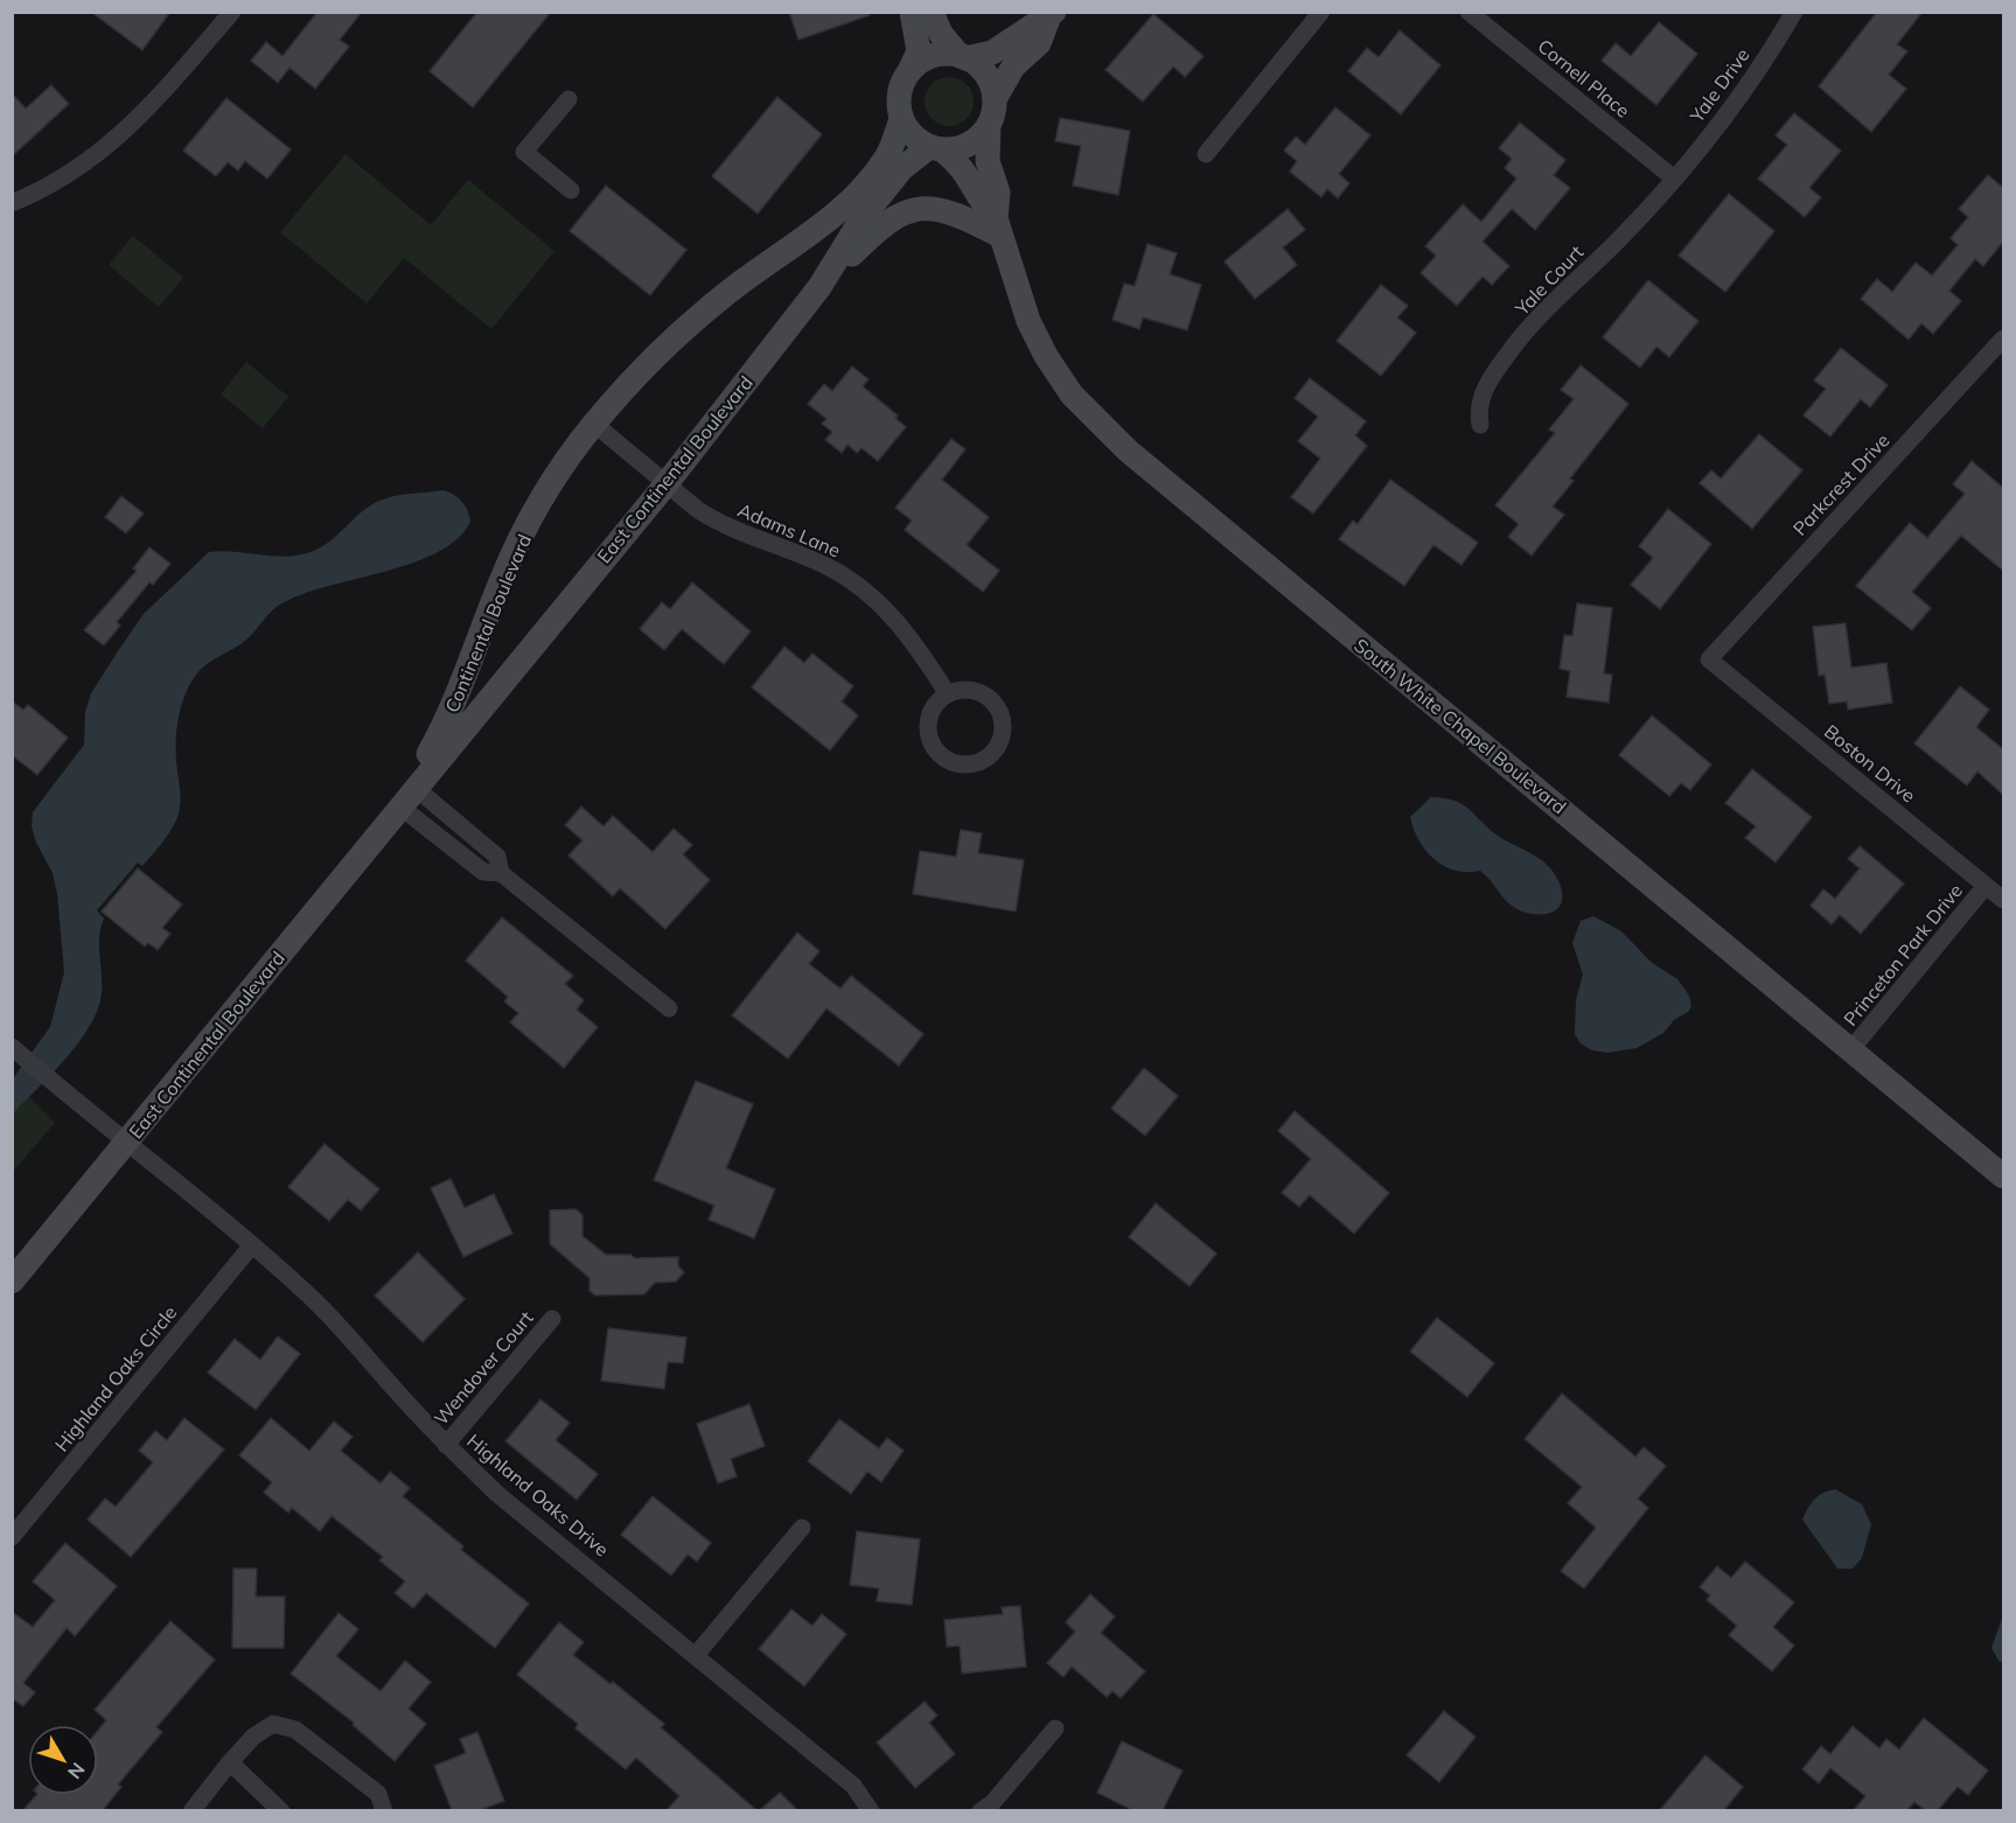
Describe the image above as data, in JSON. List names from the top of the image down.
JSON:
{
  "streets": {
    "main road": ["East Continental Boulevard", "Continental Boulevard", "South White Chapel Boulevard"],
    "street": [
      "Cornell Place",
      "Yale Drive",
      "Yale Court",
      "Parkcrest Drive",
      "Adams Lane",
      "Boston Drive",
      "Princeton Park Drive",
      "Wendover Court",
      "Highland Oaks Circle",
      "Highland Oaks Drive"
    ]
  },
  "crossings": [
    ["Cornell Place", "Yale Drive"],
    ["Cornell Place", "Yale Court"],
    ["Yale Drive", "Yale Court"],
    ["East Continental Boulevard", "Adams Lane"],
    ["East Continental Boulevard", "Continental Boulevard"],
    ["East Continental Boulevard", "South White Chapel Boulevard"],
    ["East Continental Boulevard", "Highland Oaks Drive"],
    ["Parkcrest Drive", "Boston Drive"],
    ["Adams Lane", "Continental Boulevard"],
    ["Continental Boulevard", "South White Chapel Boulevard"],
    ["South White Chapel Boulevard", "Princeton Park Drive"],
    ["Boston Drive", "Princeton Park Drive"],
    ["Wendover Court", "Highland Oaks Drive"],
    ["Highland Oaks Circle", "Highland Oaks Drive"]
  ],
  "north": "bottom right"
}
